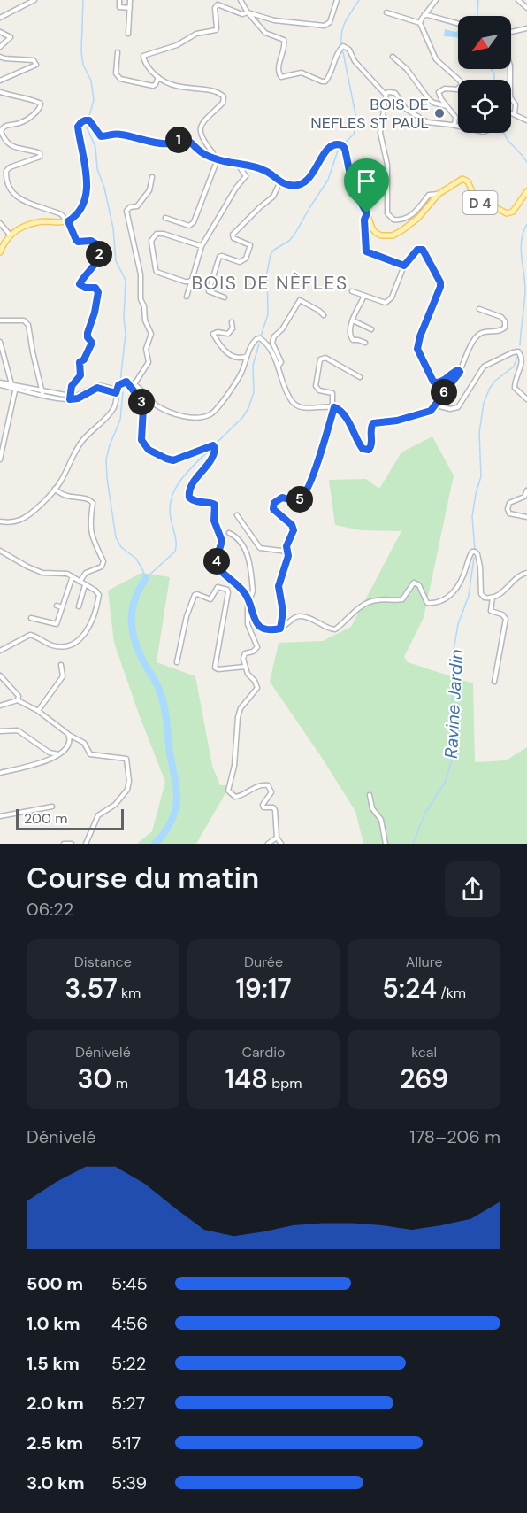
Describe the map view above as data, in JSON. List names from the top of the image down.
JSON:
{
  "streets": {
    "main road": ["D 4"]
  },
  "districts": ["BOIS DE NÈFLES"],
  "water": ["Ravine Jardin"],
  "places": ["BOIS DE NEFLES ST PAUL"],
  "scale_bar": "200 m",
  "north": "bottom left",
  "page": {
    "pins": [
      "1",
      "2",
      "6",
      "3",
      "5",
      "4"
    ],
    "scale": "200 m",
    "heading": ["Course du matin", "06:22"],
    "stats": [
      ["Distance", "3.57 km"],
      ["Durée", "19:17"],
      ["Allure", "5:24 /km"],
      ["Dénivelé", "30 m"],
      ["Cardio", "148 bpm"],
      ["kcal", "269"]
    ],
    "chart": ["Dénivelé", "178–206 m"],
    "list": [
      {
        "name": "500 m",
        "note": "5:45"
      },
      {
        "name": "1.0 km",
        "note": "4:56"
      },
      {
        "name": "1.5 km",
        "note": "5:22"
      },
      {
        "name": "2.0 km",
        "note": "5:27"
      },
      {
        "name": "2.5 km",
        "note": "5:17"
      },
      {
        "name": "3.0 km",
        "note": "5:39"
      }
    ]
  }
}
